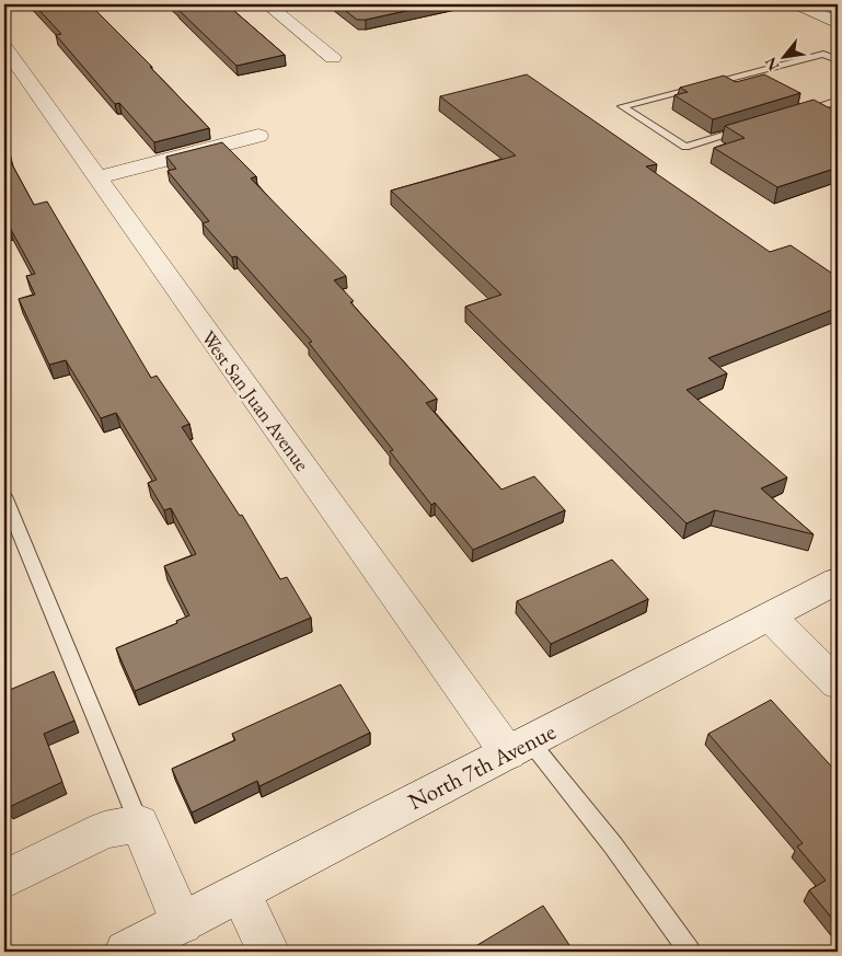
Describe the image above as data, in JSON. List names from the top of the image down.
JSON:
{
  "streets": {
    "street": ["West San Juan Avenue", "North 7th Avenue"]
  },
  "crossings": [
    ["West San Juan Avenue", "North 7th Avenue"]
  ],
  "north": "bottom left"
}
